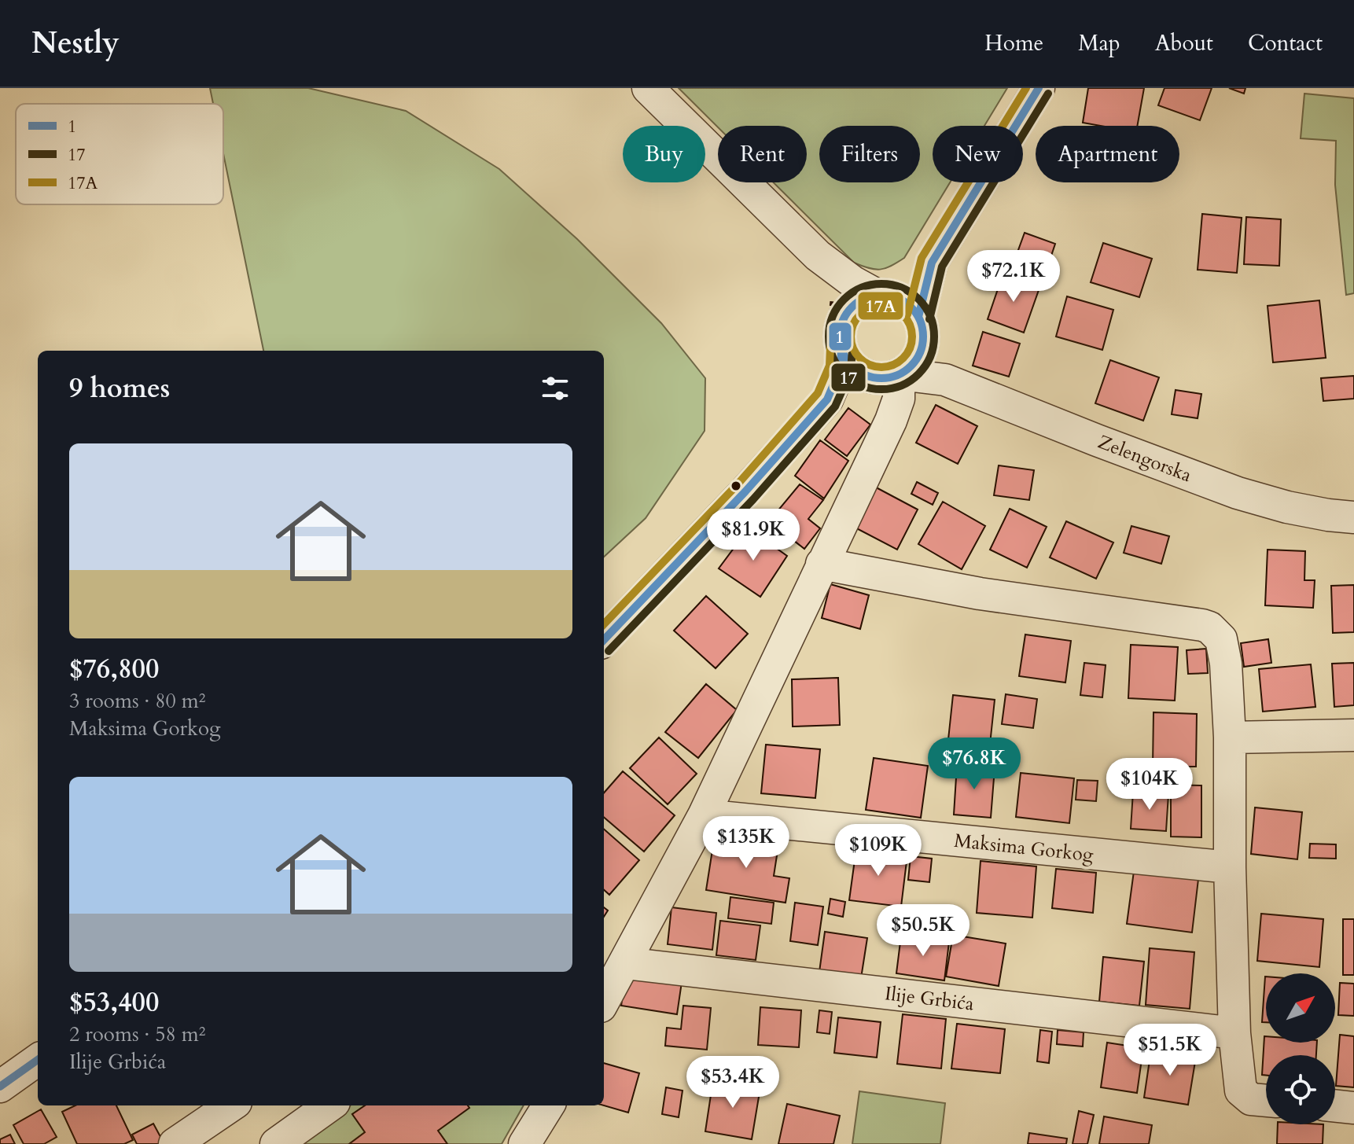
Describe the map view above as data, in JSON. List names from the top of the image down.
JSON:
{
  "streets": {
    "street": ["Zelengorska", "Maksima Gorkog", "Ilije Grbića"]
  },
  "lines": ["transit line 1", "transit line 17A", "transit line 17"],
  "legend": ["1", "17", "17A"],
  "north": "top right",
  "page": {
    "header": "Nestly",
    "nav": [
      "Home",
      "Map",
      "About",
      "Contact"
    ],
    "chip": [
      "Buy",
      "Rent",
      "Filters",
      "New",
      "Apartment"
    ],
    "price": [
      "$72.1K",
      "$81.9K",
      "$76.8K",
      "$104K",
      "$135K",
      "$109K",
      "$50.5K",
      "$51.5K",
      "$53.4K"
    ],
    "heading": "9 homes",
    "list": [
      {
        "name": "$76,800",
        "note": "3 rooms · 80 m² · Maksima Gorkog"
      },
      {
        "name": "$53,400",
        "note": "2 rooms · 58 m² · Ilije Grbića"
      }
    ]
  }
}
